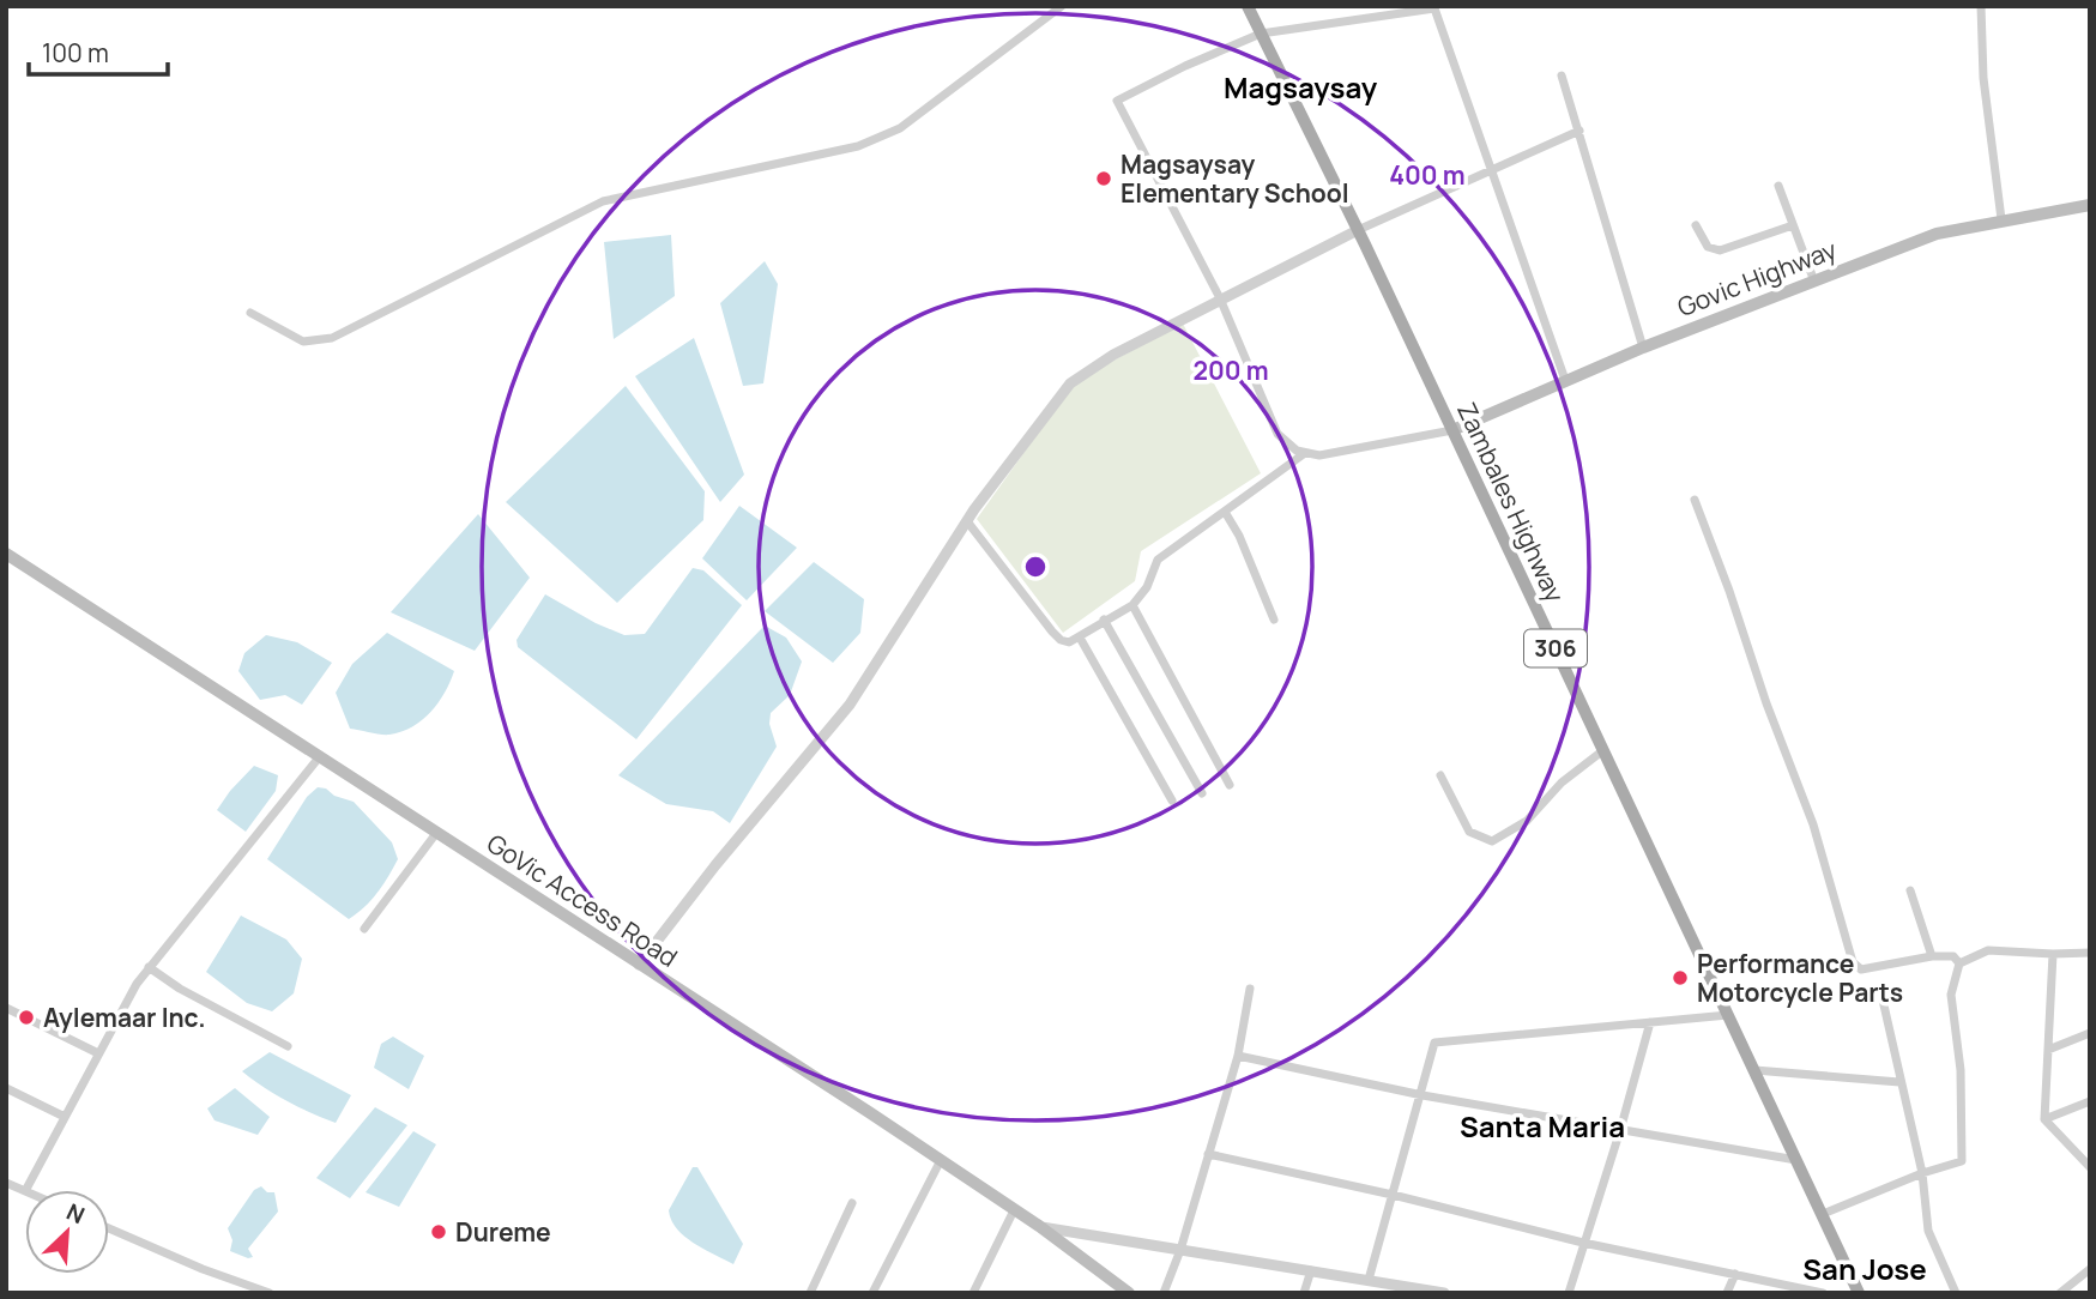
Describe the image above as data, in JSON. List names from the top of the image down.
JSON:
{
  "streets": {
    "main road": [
      "Govic Highway",
      "Zambales Highway",
      "306",
      "GoVic Access Road"
    ]
  },
  "crossings": [
    ["Govic Highway", "Zambales Highway"]
  ],
  "districts": ["Magsaysay", "Santa Maria", "San Jose"],
  "places": [
    "Magsaysay Elementary School",
    "Performance Motorcycle Parts",
    "Aylemaar Inc.",
    "Dureme"
  ],
  "scale_bar": "100 m",
  "north": "top right",
  "rings": ["400 m", "200 m"]
}
